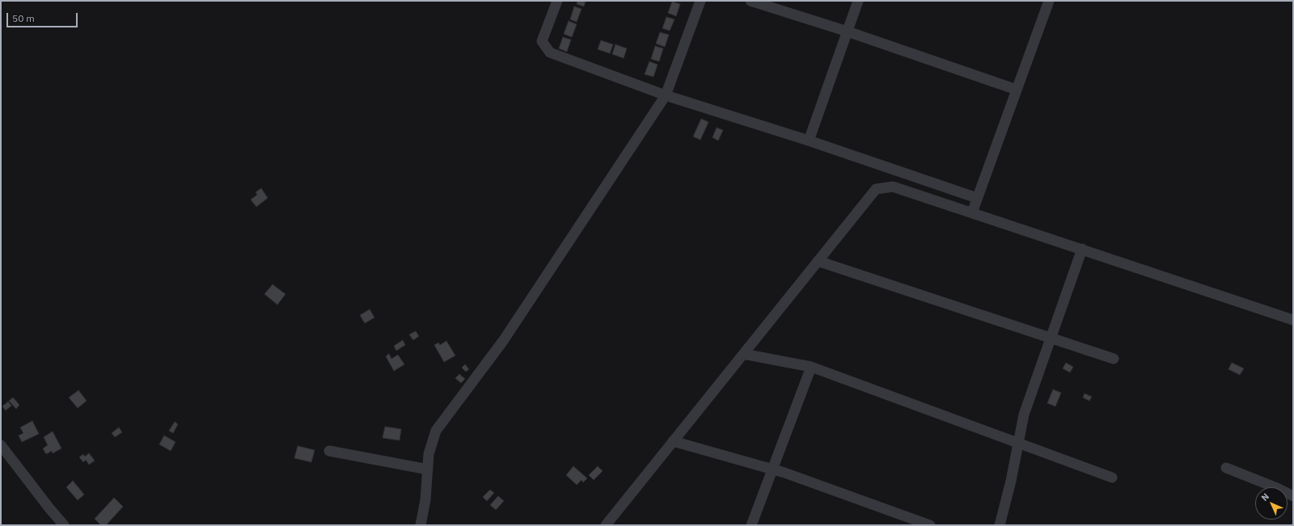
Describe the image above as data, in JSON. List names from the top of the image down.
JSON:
{
  "scale_bar": "50 m",
  "north": "top left"
}
